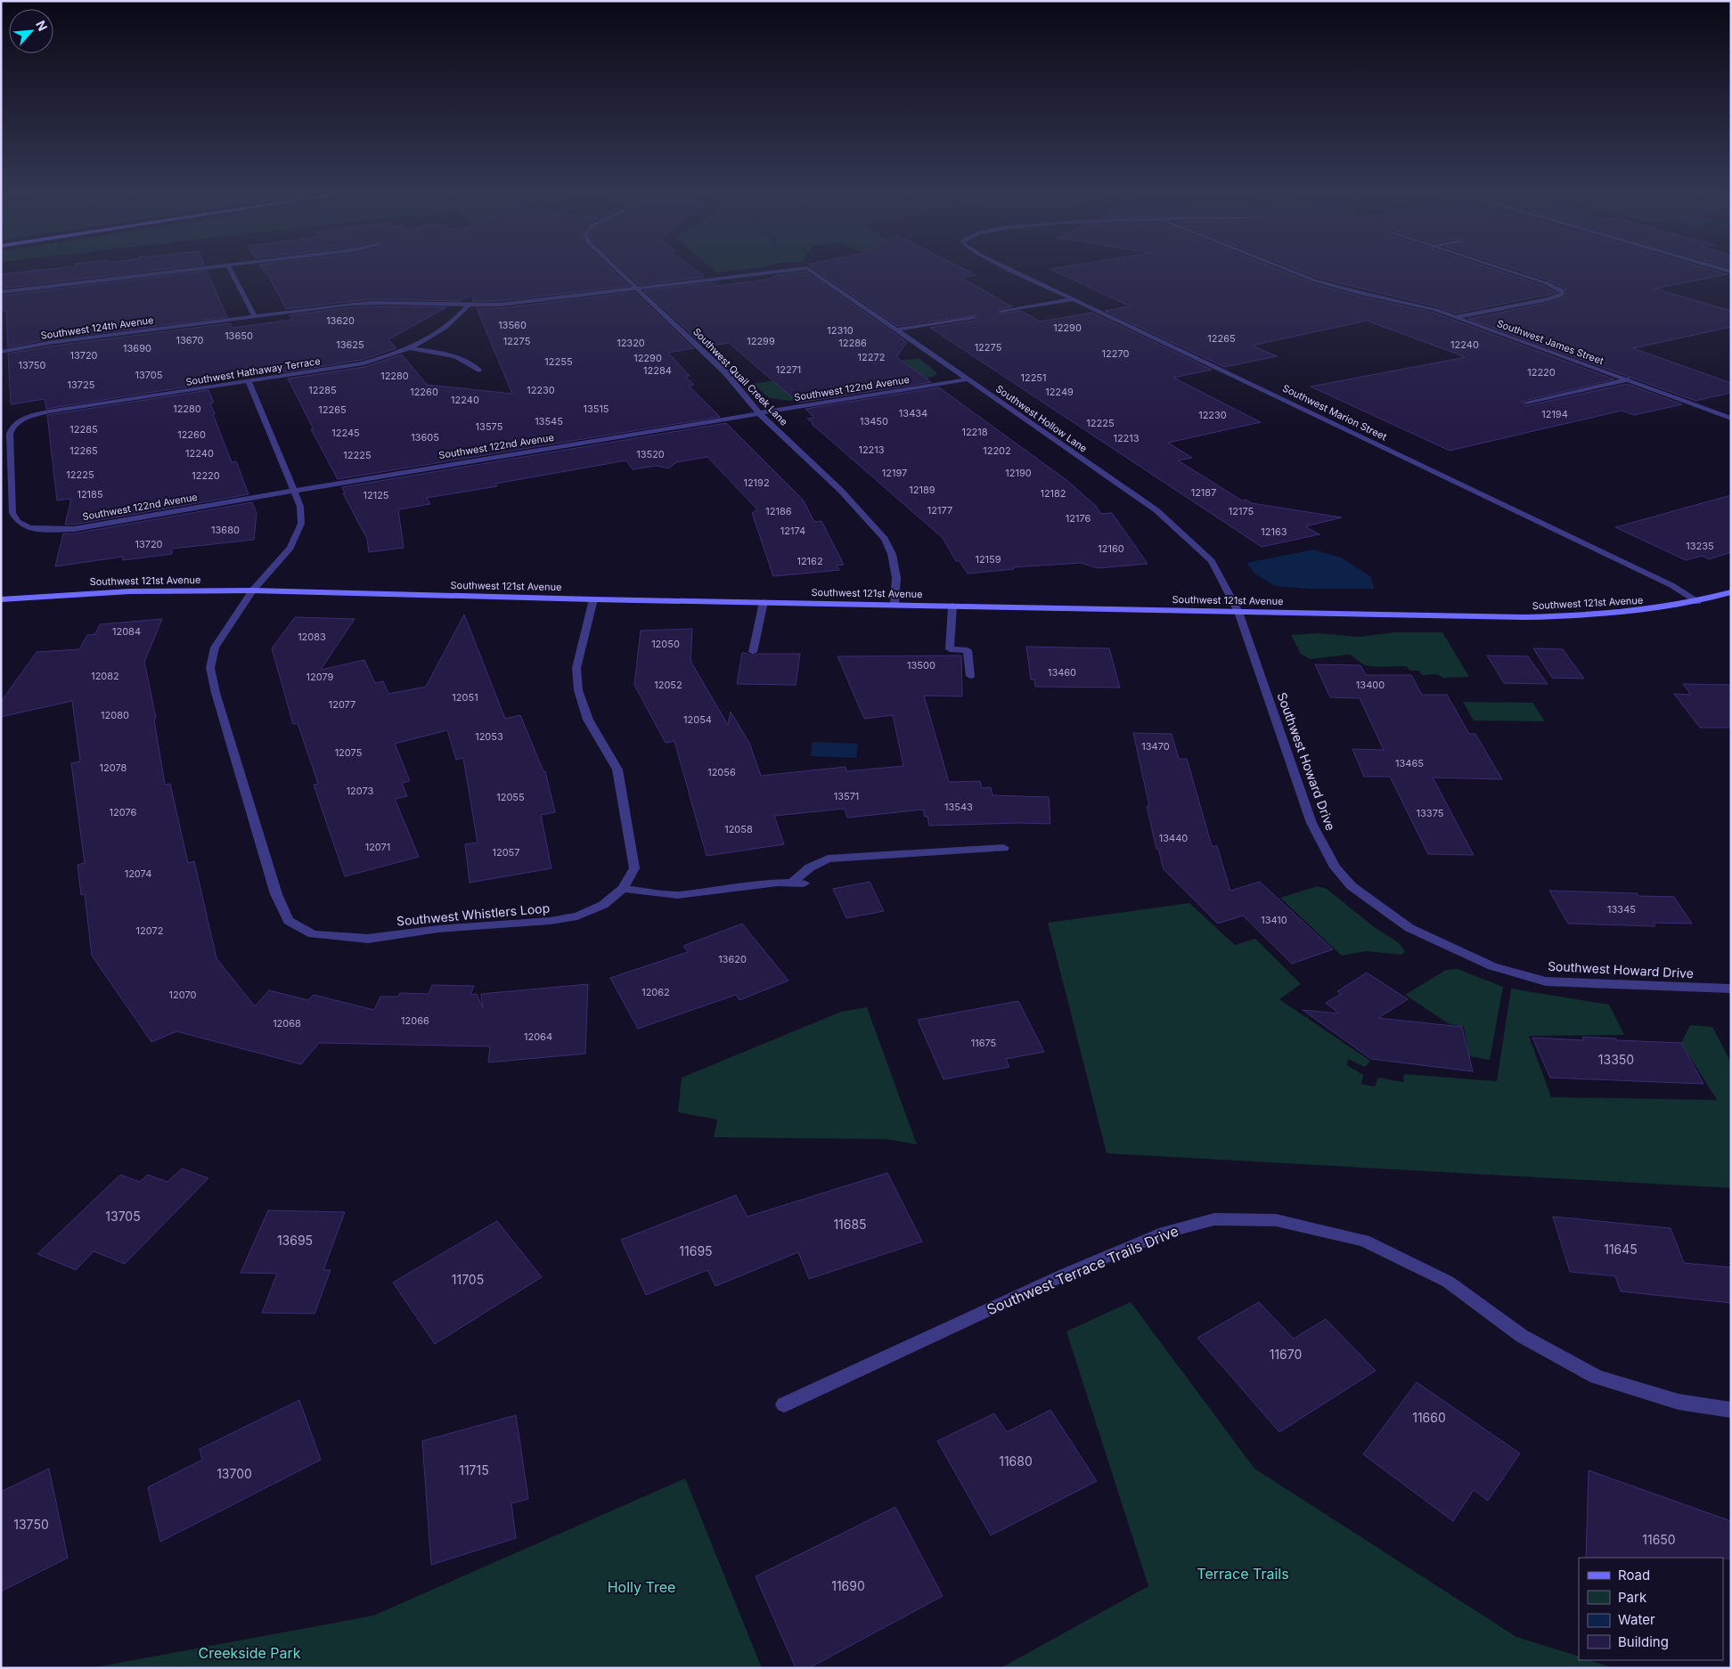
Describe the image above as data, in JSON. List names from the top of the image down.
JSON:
{
  "streets": {
    "main road": ["Southwest 121st Avenue"],
    "street": [
      "Southwest 124th Avenue",
      "Southwest James Street",
      "Southwest Hathaway Terrace",
      "Southwest Quail Creek Lane",
      "Southwest 122nd Avenue",
      "Southwest Marion Street",
      "Southwest Hollow Lane",
      "Southwest Howard Drive",
      "Southwest Whistlers Loop",
      "Southwest Terrace Trails Drive"
    ]
  },
  "crossings": [
    ["Southwest 124th Avenue", "Southwest Hathaway Terrace"],
    ["Southwest 124th Avenue", "Southwest Quail Creek Lane"],
    ["Southwest Hathaway Terrace", "Southwest 122nd Avenue"],
    ["Southwest Hathaway Terrace", "Southwest Whistlers Loop"],
    ["Southwest Quail Creek Lane", "Southwest 122nd Avenue"],
    ["Southwest Quail Creek Lane", "Southwest 121st Avenue"],
    ["Southwest 122nd Avenue", "Southwest Hollow Lane"],
    ["Southwest 122nd Avenue", "Southwest Whistlers Loop"],
    ["Southwest Marion Street", "Southwest 121st Avenue"],
    ["Southwest Hollow Lane", "Southwest 121st Avenue"],
    ["Southwest Hollow Lane", "Southwest Howard Drive"],
    ["Southwest 121st Avenue", "Southwest Howard Drive"],
    ["Southwest 121st Avenue", "Southwest Whistlers Loop"]
  ],
  "parks": ["Terrace Trails", "Holly Tree", "Creekside Park"],
  "house_numbers": [
    "13620",
    "13560",
    "12290",
    "12310",
    "13650",
    "12265",
    "13670",
    "12275",
    "12299",
    "12320",
    "12286",
    "13625",
    "12240",
    "12275",
    "13690",
    "12270",
    "13720",
    "12272",
    "12290",
    "12255",
    "13750",
    "12271",
    "12284",
    "12220",
    "13705",
    "12280",
    "12251",
    "13725",
    "12285",
    "12230",
    "12260",
    "12249",
    "12240",
    "12280",
    "13515",
    "12265",
    "13434",
    "12194",
    "12230",
    "13545",
    "13450",
    "12225",
    "13575",
    "12285",
    "12218",
    "12245",
    "12260",
    "13605",
    "12213",
    "12213",
    "12265",
    "12202",
    "12240",
    "13520",
    "12225",
    "12197",
    "12190",
    "12225",
    "12220",
    "12192",
    "12189",
    "12187",
    "12182",
    "12185",
    "12125",
    "12177",
    "12186",
    "12175",
    "12176",
    "13680",
    "12174",
    "12163",
    "13720",
    "13235",
    "12160",
    "12159",
    "12162",
    "12084",
    "12083",
    "12050",
    "13500",
    "13460",
    "12082",
    "12079",
    "12052",
    "13400",
    "12051",
    "12077",
    "12080",
    "12054",
    "12053",
    "13470",
    "12075",
    "13465",
    "12078",
    "12056",
    "12073",
    "13571",
    "12055",
    "13543",
    "12076",
    "13375",
    "12058",
    "13440",
    "12071",
    "12057",
    "12074",
    "13345",
    "13410",
    "12072",
    "13620",
    "12062",
    "12070",
    "12066",
    "12068",
    "12064",
    "11675",
    "13350",
    "13705",
    "11685",
    "13695",
    "11645",
    "11695",
    "11705",
    "11670",
    "11660",
    "11680",
    "11715",
    "13700",
    "13750",
    "11650",
    "11690"
  ],
  "legend": [
    "Road",
    "Park",
    "Water",
    "Building"
  ],
  "north": "top right"
}
